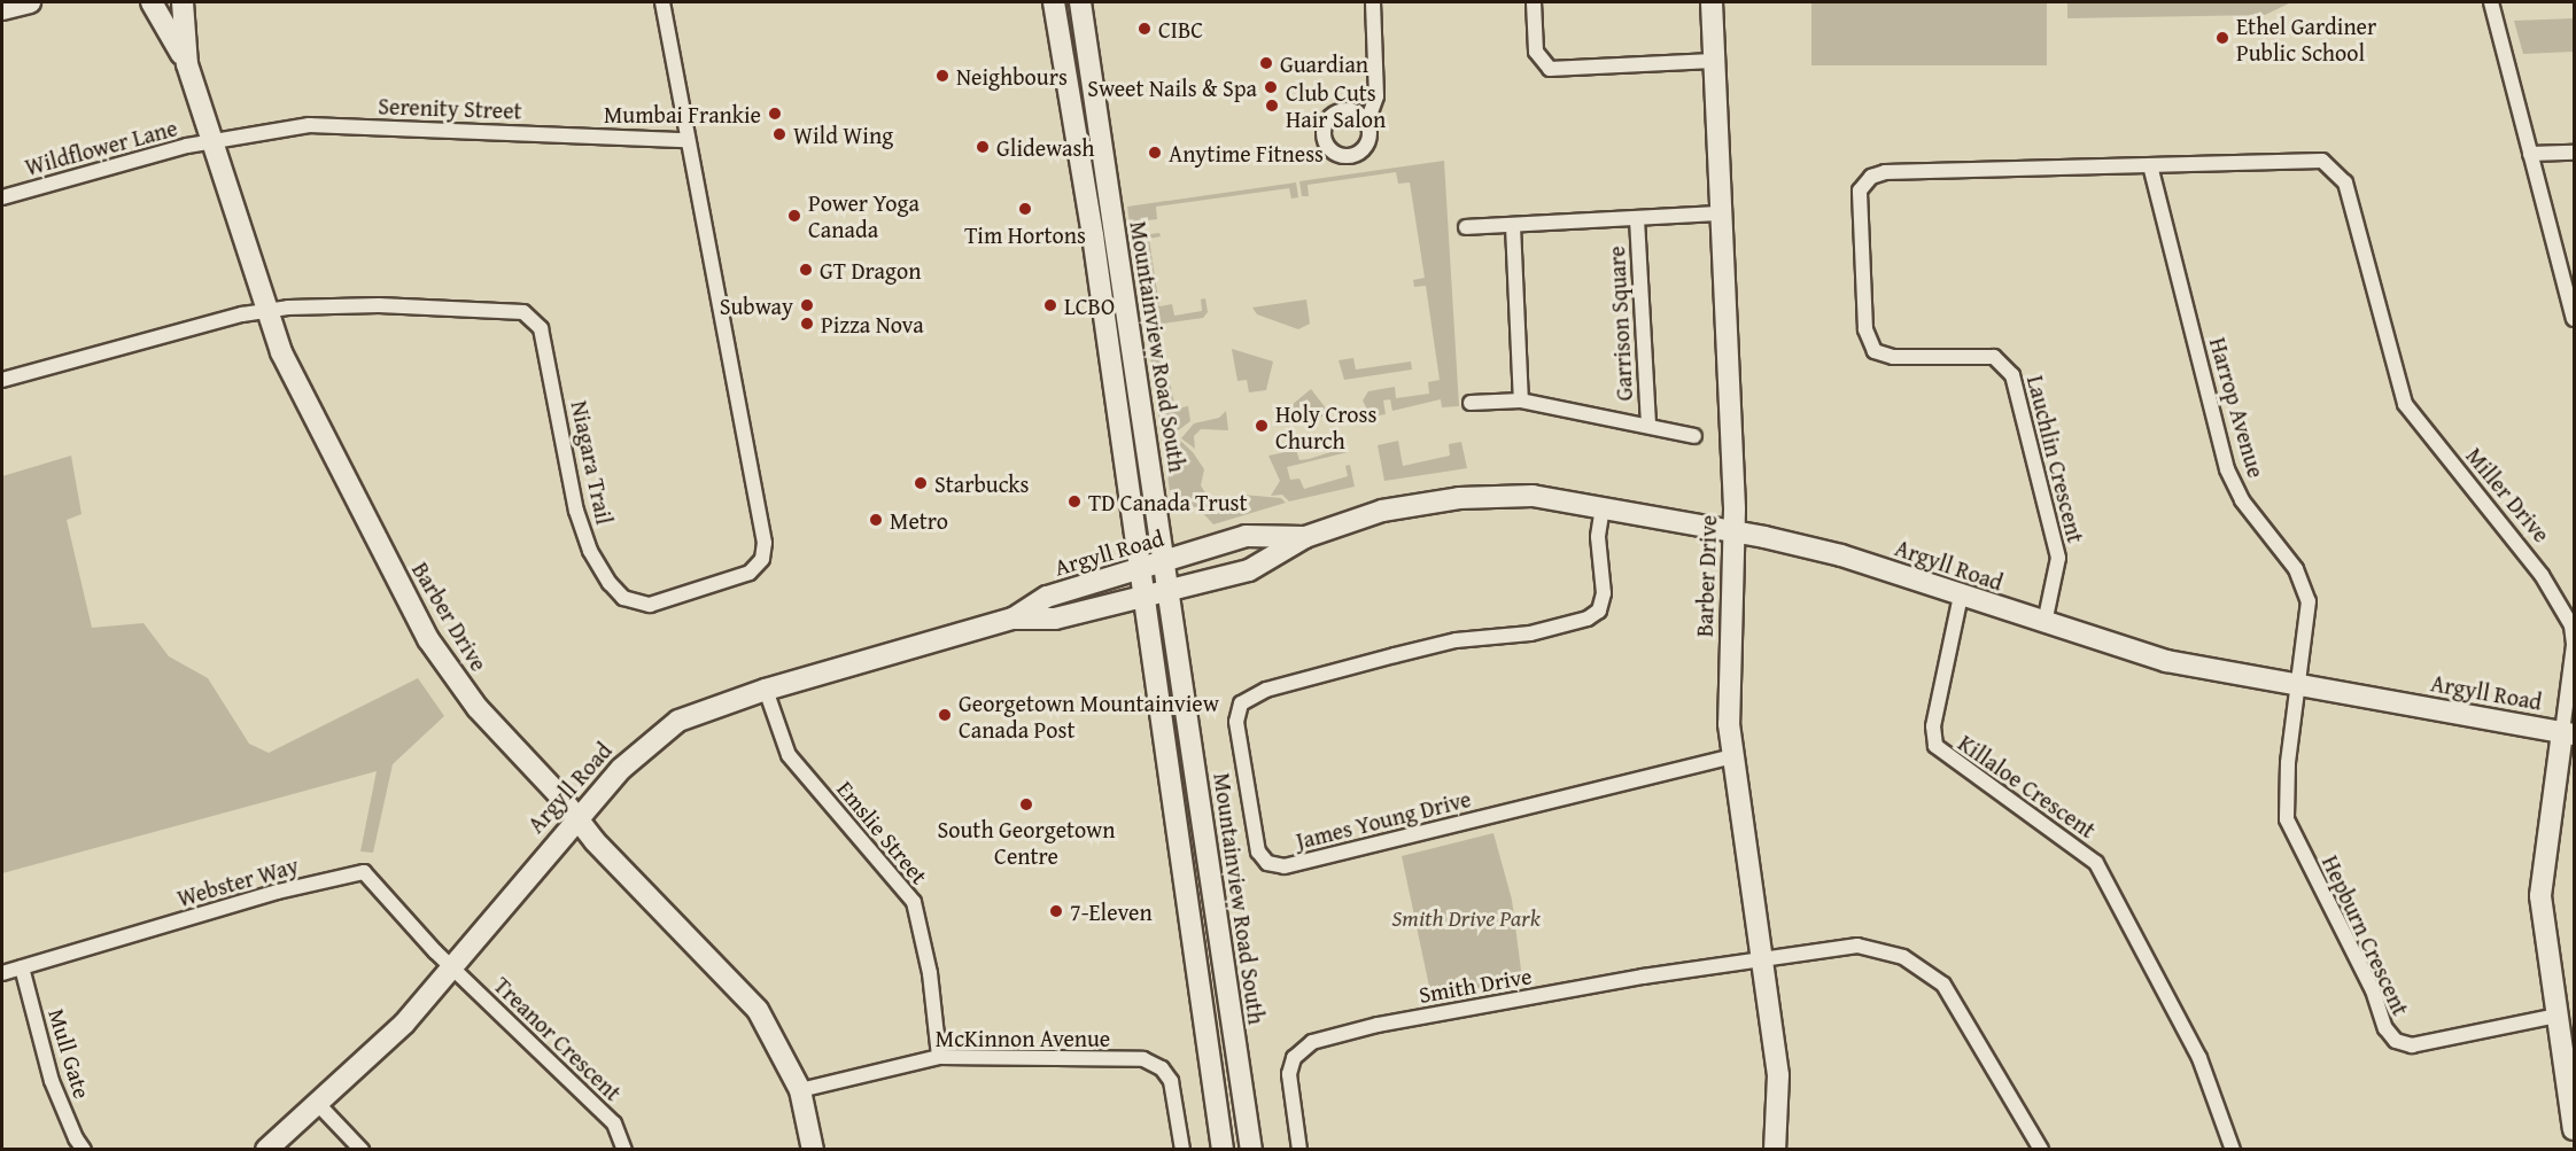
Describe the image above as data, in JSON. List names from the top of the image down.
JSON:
{
  "streets": {
    "street": [
      "Serenity Street",
      "Wildflower Lane",
      "Garrison Square",
      "Mountainview Road South",
      "Harrop Avenue",
      "Lauchlin Crescent",
      "Niagara Trail",
      "Miller Drive",
      "Argyll Road",
      "Barber Drive",
      "Killaloe Crescent",
      "James Young Drive",
      "Emslie Street",
      "Webster Way",
      "Hepburn Crescent",
      "Smith Drive",
      "McKinnon Avenue",
      "Treanor Crescent",
      "Mull Gate"
    ]
  },
  "crossings": [
    ["Serenity Street", "Wildflower Lane"],
    ["Serenity Street", "Niagara Trail"],
    ["Serenity Street", "Barber Drive"],
    ["Wildflower Lane", "Barber Drive"],
    ["Garrison Square", "Barber Drive"],
    ["Mountainview Road South", "Argyll Road"],
    ["Harrop Avenue", "Lauchlin Crescent"],
    ["Harrop Avenue", "Miller Drive"],
    ["Harrop Avenue", "Argyll Road"],
    ["Harrop Avenue", "Hepburn Crescent"],
    ["Lauchlin Crescent", "Miller Drive"],
    ["Lauchlin Crescent", "Argyll Road"],
    ["Niagara Trail", "Barber Drive"],
    ["Miller Drive", "Argyll Road"],
    ["Miller Drive", "Hepburn Crescent"],
    ["Argyll Road", "Barber Drive"],
    ["Argyll Road", "Killaloe Crescent"],
    ["Argyll Road", "James Young Drive"],
    ["Argyll Road", "Emslie Street"],
    ["Argyll Road", "Webster Way"],
    ["Argyll Road", "Hepburn Crescent"],
    ["Argyll Road", "Treanor Crescent"],
    ["Barber Drive", "James Young Drive"],
    ["Barber Drive", "Smith Drive"],
    ["Barber Drive", "McKinnon Avenue"],
    ["Emslie Street", "McKinnon Avenue"],
    ["Webster Way", "Treanor Crescent"],
    ["Webster Way", "Mull Gate"]
  ],
  "parks": ["Smith Drive Park"],
  "places": [
    "CIBC",
    "Ethel Gardiner Public School",
    "Guardian",
    "Neighbours",
    "Sweet Nails & Spa",
    "Club Cuts Hair Salon",
    "Mumbai Frankie",
    "Wild Wing",
    "Glidewash",
    "Anytime Fitness",
    "Tim Hortons",
    "Power Yoga Canada",
    "GT Dragon",
    "Subway",
    "LCBO",
    "Pizza Nova",
    "Holy Cross Church",
    "Starbucks",
    "TD Canada Trust",
    "Metro",
    "Georgetown Mountainview Canada Post",
    "South Georgetown Centre",
    "7-Eleven"
  ]
}
